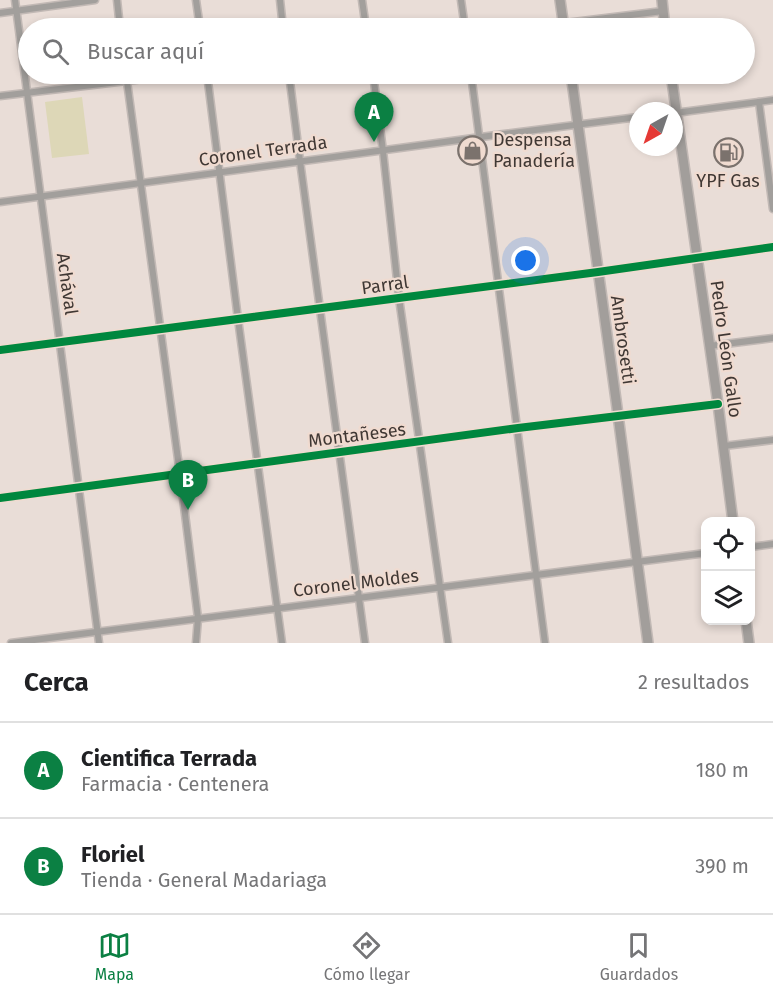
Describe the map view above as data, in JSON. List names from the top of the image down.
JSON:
{
  "streets": {
    "street": [
      "Coronel Terrada",
      "Achával",
      "Parral",
      "Ambrosetti",
      "Pedro León Gallo",
      "Montañeses",
      "Coronel Moldes"
    ]
  },
  "crossings": [
    ["Coronel Terrada", "Achával"],
    ["Coronel Terrada", "Ambrosetti"],
    ["Achával", "Parral"],
    ["Achával", "Montañeses"],
    ["Achával", "Coronel Moldes"],
    ["Parral", "Ambrosetti"],
    ["Parral", "Pedro León Gallo"],
    ["Ambrosetti", "Montañeses"],
    ["Ambrosetti", "Coronel Moldes"],
    ["Pedro León Gallo", "Montañeses"]
  ],
  "places": {
    "shop": ["Despensa Panadería"],
    "fuel station": ["YPF Gas"]
  },
  "north": "bottom left",
  "page": {
    "search": "Buscar aquí",
    "pins": ["A", "B"],
    "heading": ["Cerca", "2 resultados"],
    "list": [
      {
        "mark": "A",
        "name": "Cientifica Terrada",
        "note": "Farmacia · Centenera",
        "value": "180 m"
      },
      {
        "mark": "B",
        "name": "Floriel",
        "note": "Tienda · General Madariaga",
        "value": "390 m"
      }
    ],
    "nav": ["Mapa", "Cómo llegar", "Guardados"]
  }
}
